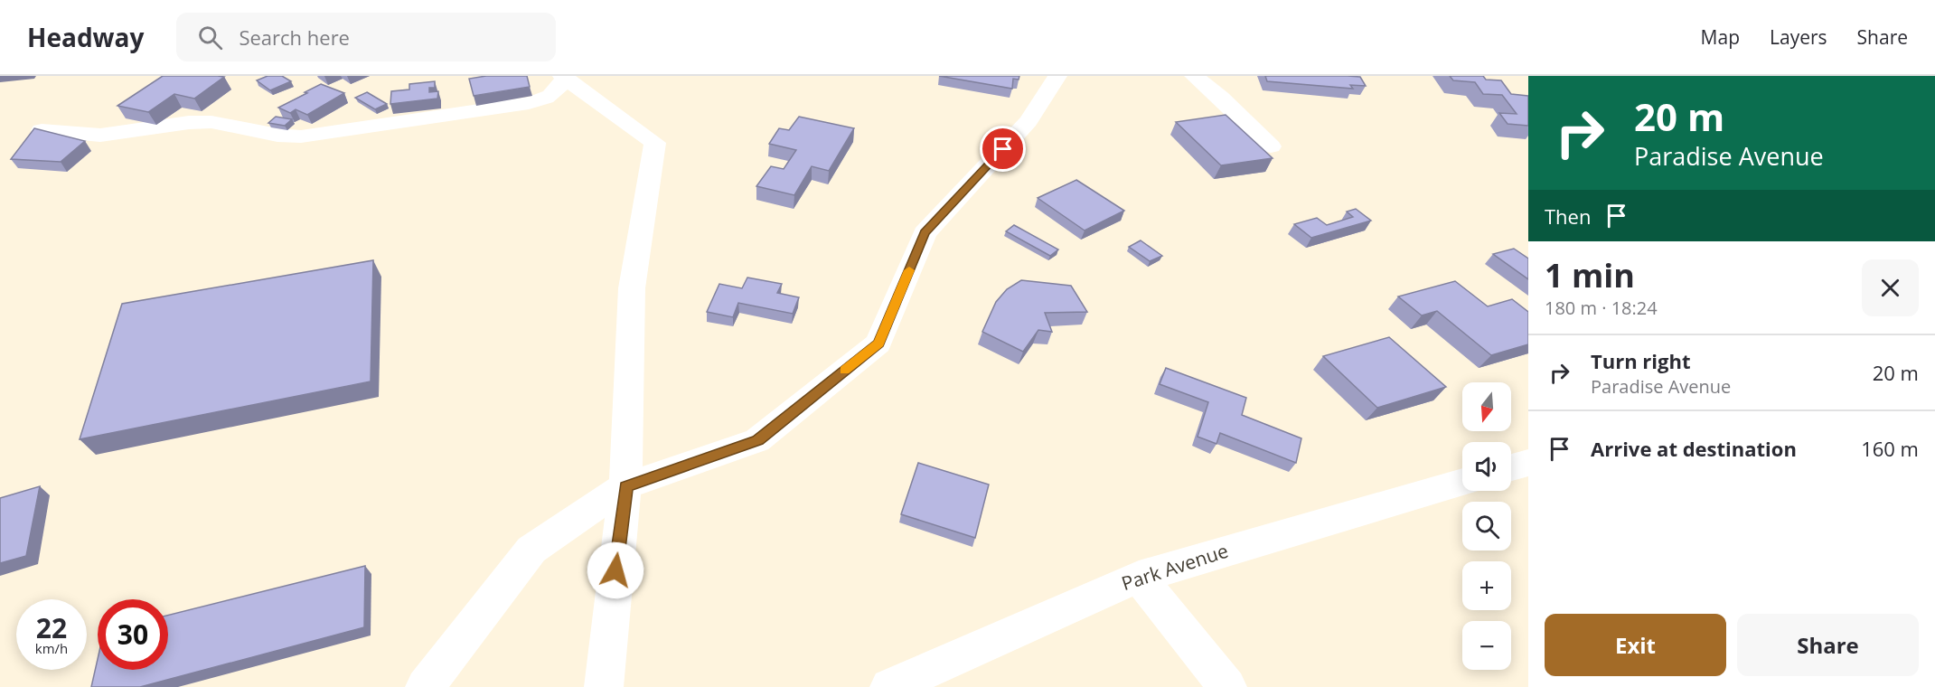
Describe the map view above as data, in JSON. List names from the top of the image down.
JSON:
{
  "streets": {
    "street": ["Park Avenue"]
  },
  "north": "bottom",
  "page": {
    "header": "Headway",
    "search": "Search here",
    "nav": ["Map", "Layers", "Share"],
    "turn": ["20 m", "Paradise Avenue"],
    "then": "Then",
    "heading": ["1 min", "180 m · 18:24"],
    "list": [
      {
        "name": "Turn right",
        "note": "Paradise Avenue",
        "value": "20 m"
      },
      {
        "name": "Arrive at destination",
        "value": "160 m"
      }
    ],
    "map_buttons": ["+", "−"],
    "speed": "22 km/h",
    "limit": "30",
    "buttons": ["Exit", "Share"]
  }
}
